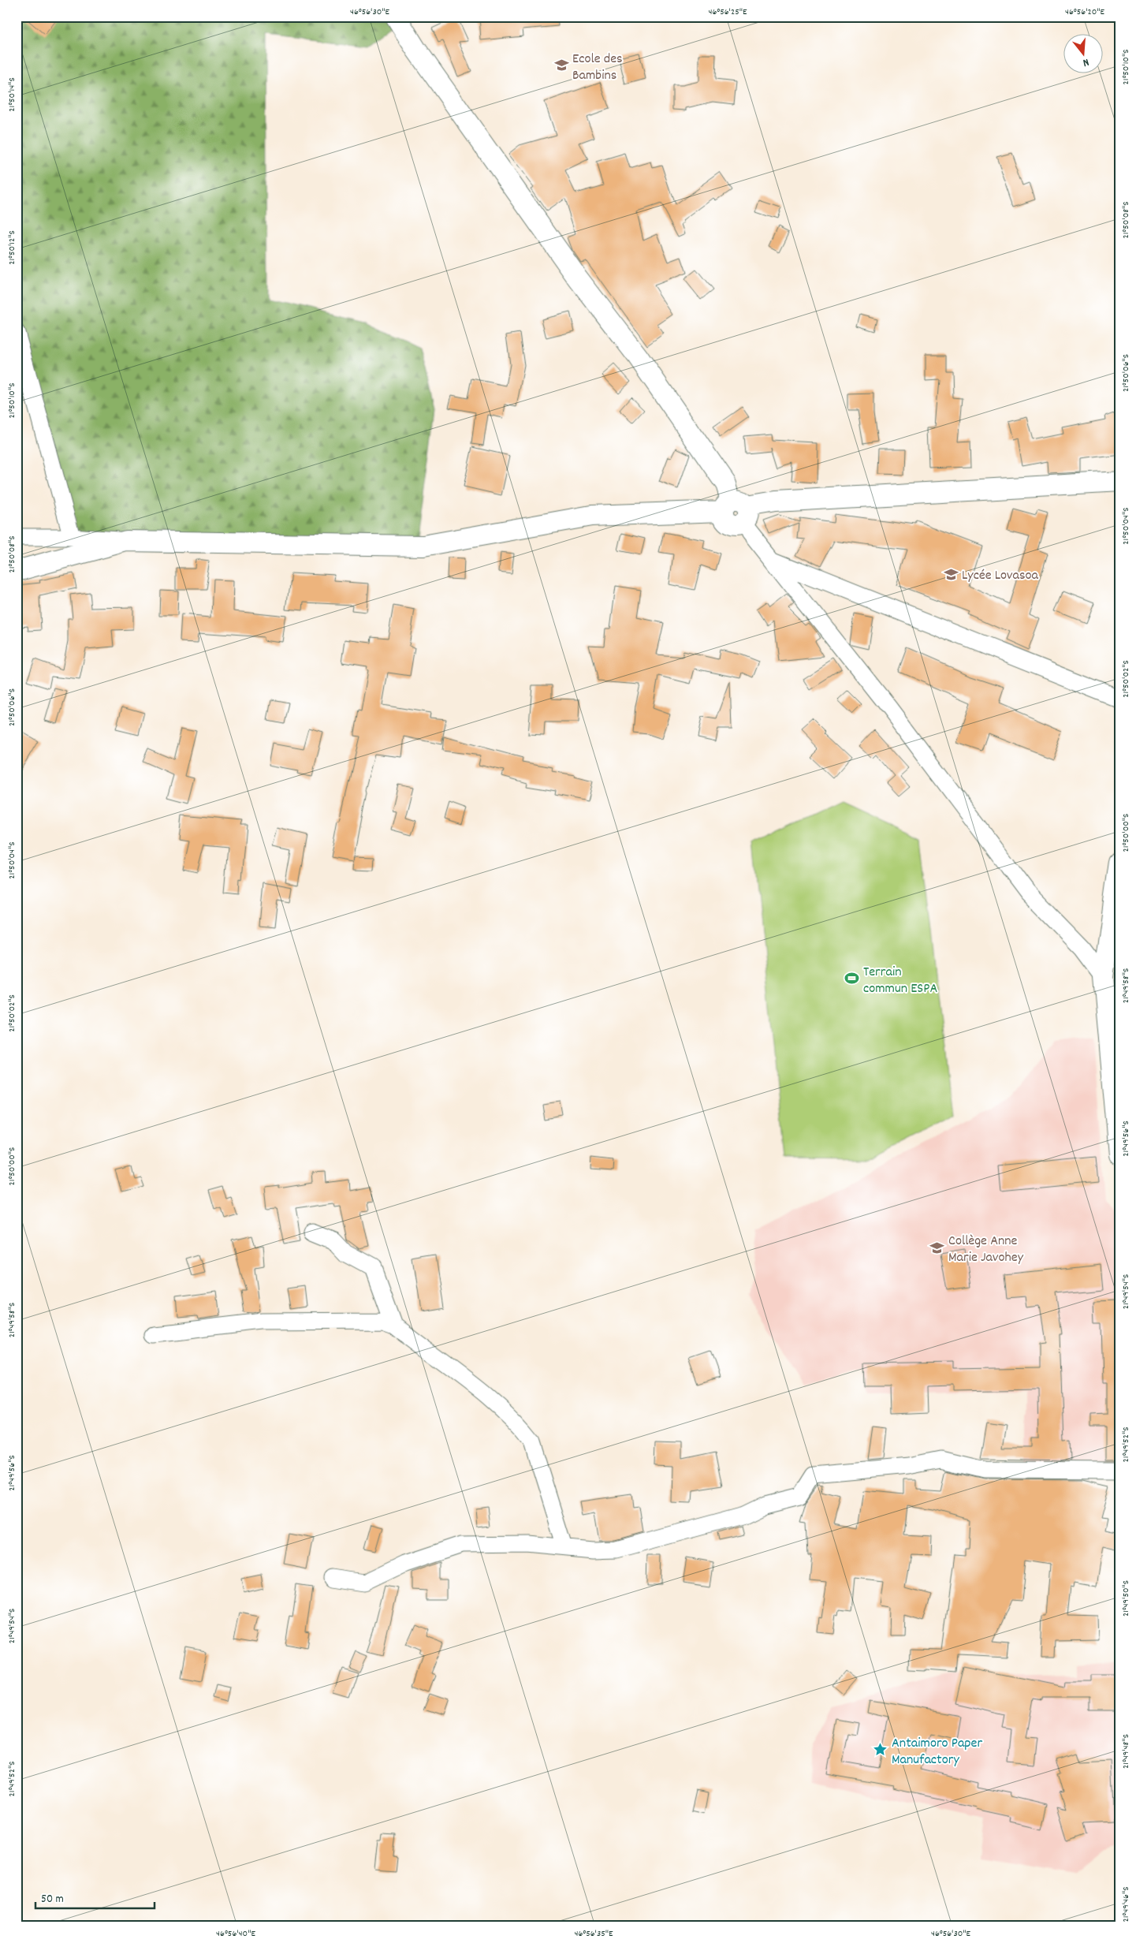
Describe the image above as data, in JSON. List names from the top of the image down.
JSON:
{
  "places": {
    "school or university": ["Ecole des Bambins", "Lycée Lovasoa", "Collège Anne Marie Javohey"],
    "sports": ["Terrain commun ESPA"],
    "place": ["Antaimoro Paper Manufactory"]
  },
  "scale_bar": "50 m",
  "north": "bottom",
  "coordinates": [
    "46°56'30\"E",
    "46°56'25\"E",
    "46°56'20\"E",
    "21°50'10\"S",
    "21°50'14\"S",
    "21°50'08\"S",
    "21°50'12\"S",
    "21°50'06\"S",
    "21°50'04\"S",
    "21°50'02\"S",
    "21°50'00\"S",
    "21°49'58\"S",
    "21°49'56\"S",
    "21°49'54\"S",
    "21°49'52\"S",
    "21°49'50\"S",
    "21°49'48\"S",
    "21°49'46\"S",
    "46°56'40\"E",
    "46°56'35\"E"
  ]
}
